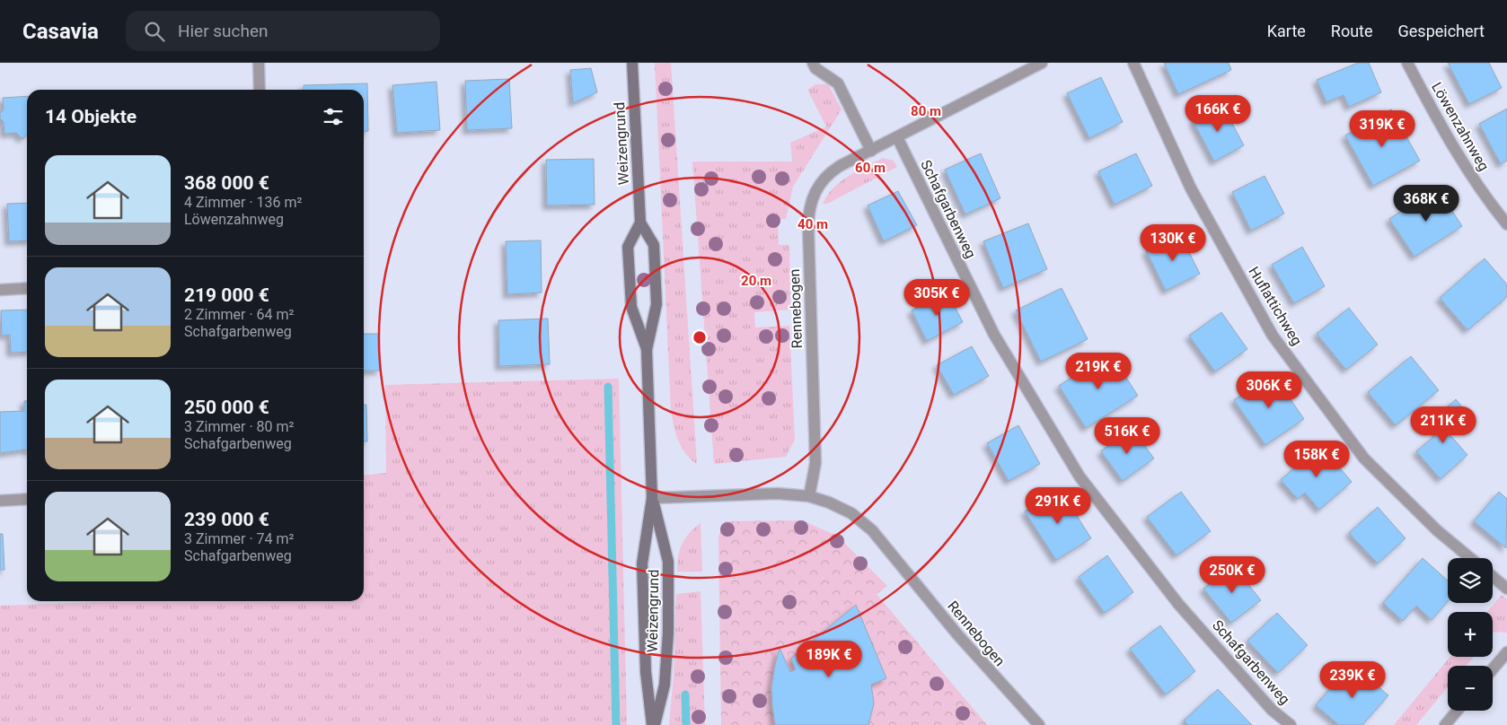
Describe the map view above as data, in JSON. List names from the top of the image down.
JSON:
{
  "streets": {
    "main road": ["Weizengrund"],
    "street": [
      "Löwenzahnweg",
      "Schafgarbenweg",
      "Huflattichweg",
      "Rennebogen"
    ]
  },
  "crossings": [
    ["Weizengrund", "Rennebogen"],
    ["Schafgarbenweg", "Rennebogen"]
  ],
  "page": {
    "header": "Casavia",
    "search": "Hier suchen",
    "nav": ["Karte", "Route", "Gespeichert"],
    "heading": "14 Objekte",
    "price": [
      "166K €",
      "319K €",
      "368K €",
      "130K €",
      "305K €",
      "219K €",
      "306K €",
      "211K €",
      "516K €",
      "158K €",
      "291K €",
      "250K €",
      "189K €",
      "239K €"
    ],
    "list": [
      {
        "name": "368 000 €",
        "note": "4 Zimmer · 136 m² · Löwenzahnweg"
      },
      {
        "name": "219 000 €",
        "note": "2 Zimmer · 64 m² · Schafgarbenweg"
      },
      {
        "name": "250 000 €",
        "note": "3 Zimmer · 80 m² · Schafgarbenweg"
      },
      {
        "name": "239 000 €",
        "note": "3 Zimmer · 74 m² · Schafgarbenweg"
      }
    ],
    "map_buttons": ["+", "−"]
  },
  "rings": [
    "80 m",
    "60 m",
    "40 m",
    "20 m"
  ]
}
